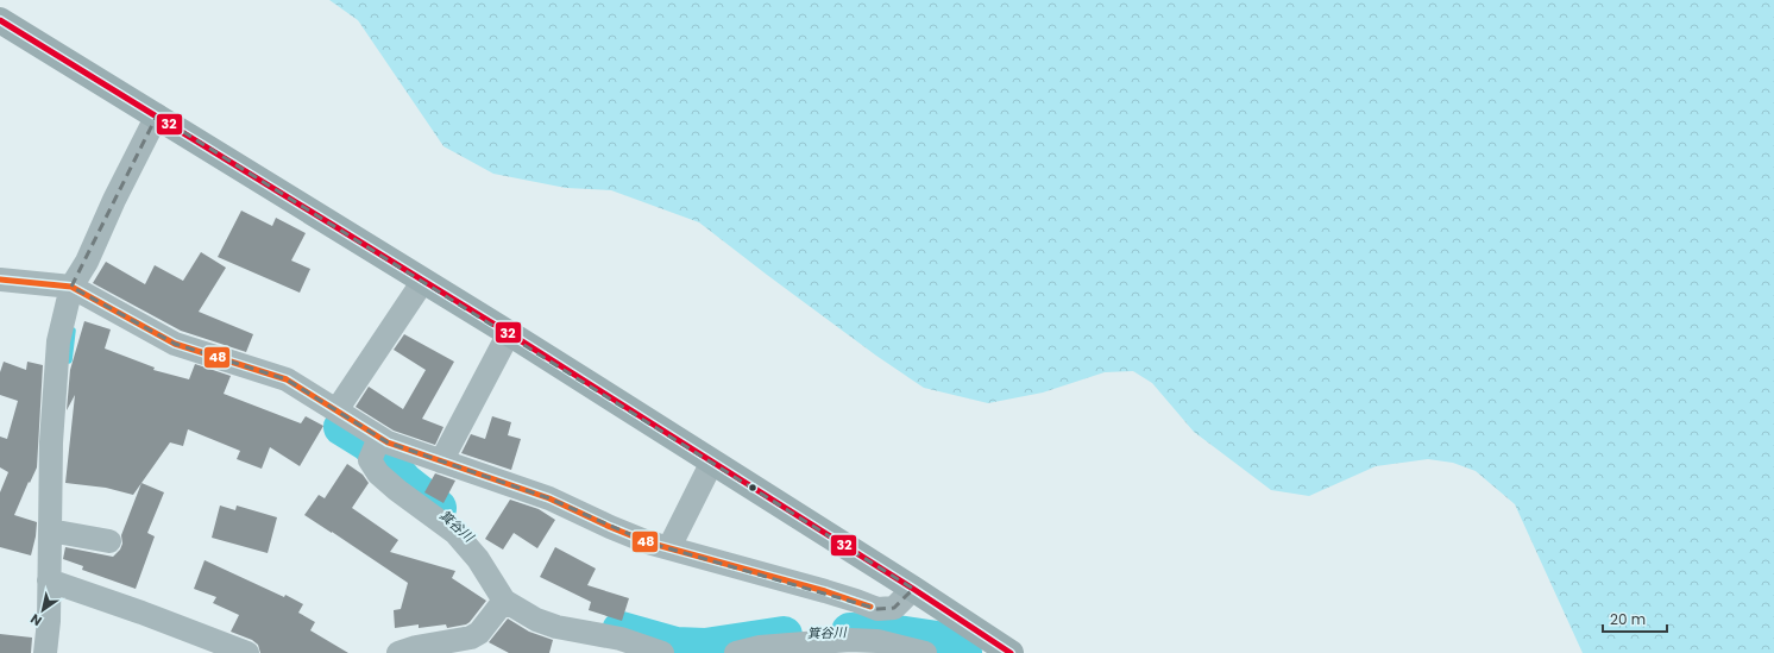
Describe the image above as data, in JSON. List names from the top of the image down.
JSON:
{
  "water": ["箕谷川"],
  "lines": ["transit line 32", "transit line 48"],
  "scale_bar": "20 m",
  "north": "bottom left"
}
